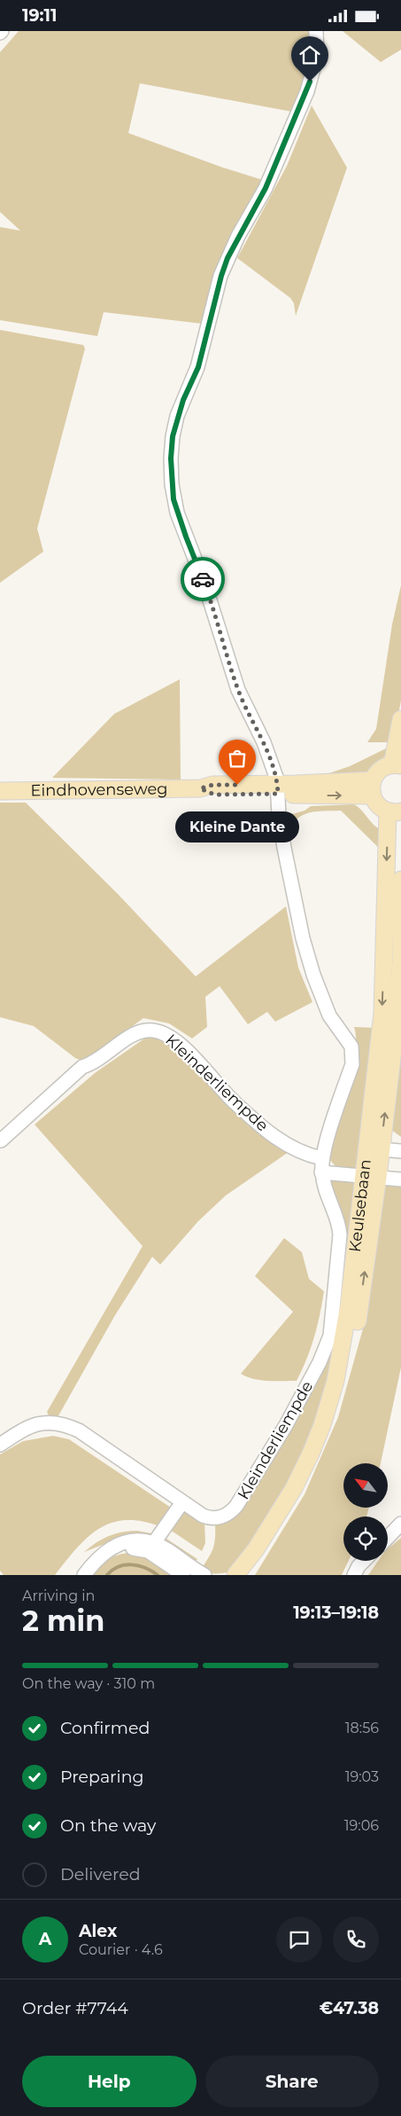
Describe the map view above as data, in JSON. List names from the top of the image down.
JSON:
{
  "streets": {
    "main road": ["Eindhovenseweg", "Keulsebaan"],
    "street": ["Kleinderliempde"]
  },
  "places": ["Kleine Dante"],
  "north": "top left",
  "page": {
    "status": "19:11",
    "bubble": "Kleine Dante",
    "heading": ["2 min", "Arriving in", "19:13–19:18"],
    "panel": [
      "Alex",
      "Courier · 4.6",
      "Order #7744",
      "€47.38"
    ],
    "bar": "On the way · 310 m",
    "list": [
      ["Confirmed", "18:56"],
      ["Preparing", "19:03"],
      ["On the way", "19:06"],
      "Delivered"
    ],
    "round": "A",
    "buttons": ["Help", "Share"]
  }
}
